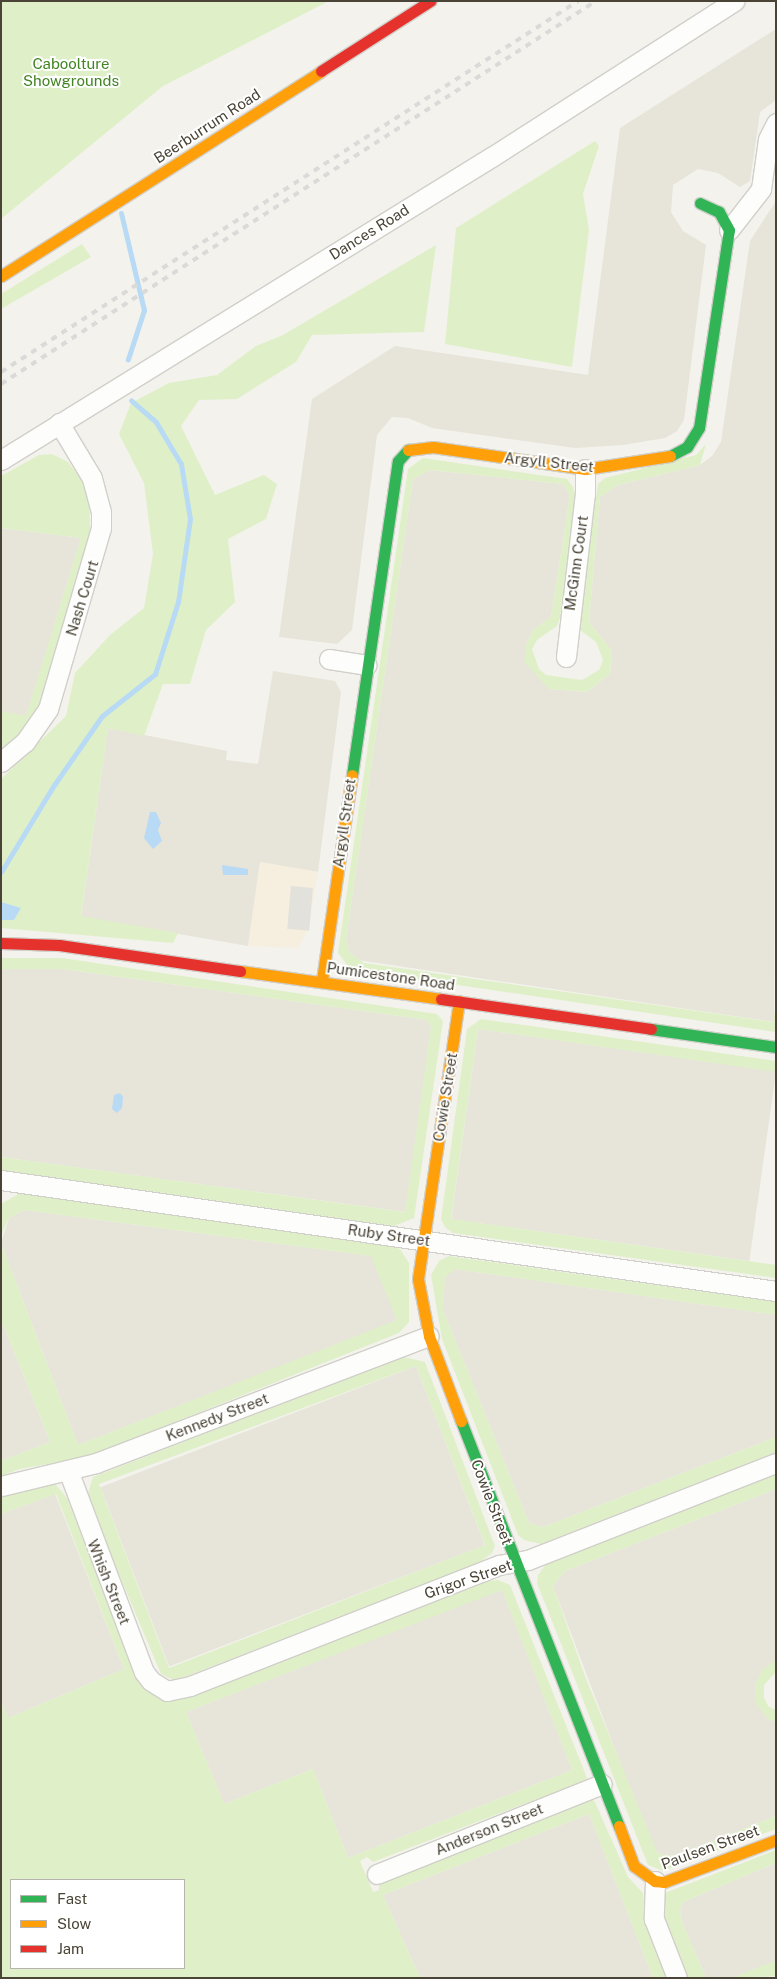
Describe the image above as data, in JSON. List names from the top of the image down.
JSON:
{
  "streets": {
    "street": [
      "Beerburrum Road",
      "Dances Road",
      "Argyll Street",
      "McGinn Court",
      "Nash Court",
      "Pumicestone Road",
      "Cowie Street",
      "Ruby Street",
      "Kennedy Street",
      "Grigor Street",
      "Whish Street",
      "Anderson Street",
      "Paulsen Street"
    ]
  },
  "crossings": [
    ["Dances Road", "Nash Court"],
    ["Argyll Street", "McGinn Court"],
    ["Argyll Street", "Pumicestone Road"],
    ["Pumicestone Road", "Cowie Street"],
    ["Cowie Street", "Ruby Street"],
    ["Cowie Street", "Kennedy Street"],
    ["Cowie Street", "Grigor Street"],
    ["Cowie Street", "Anderson Street"],
    ["Cowie Street", "Paulsen Street"],
    ["Kennedy Street", "Whish Street"],
    ["Grigor Street", "Whish Street"]
  ],
  "parks": ["Caboolture Showgrounds"],
  "legend": ["Fast", "Slow", "Jam"]
}
